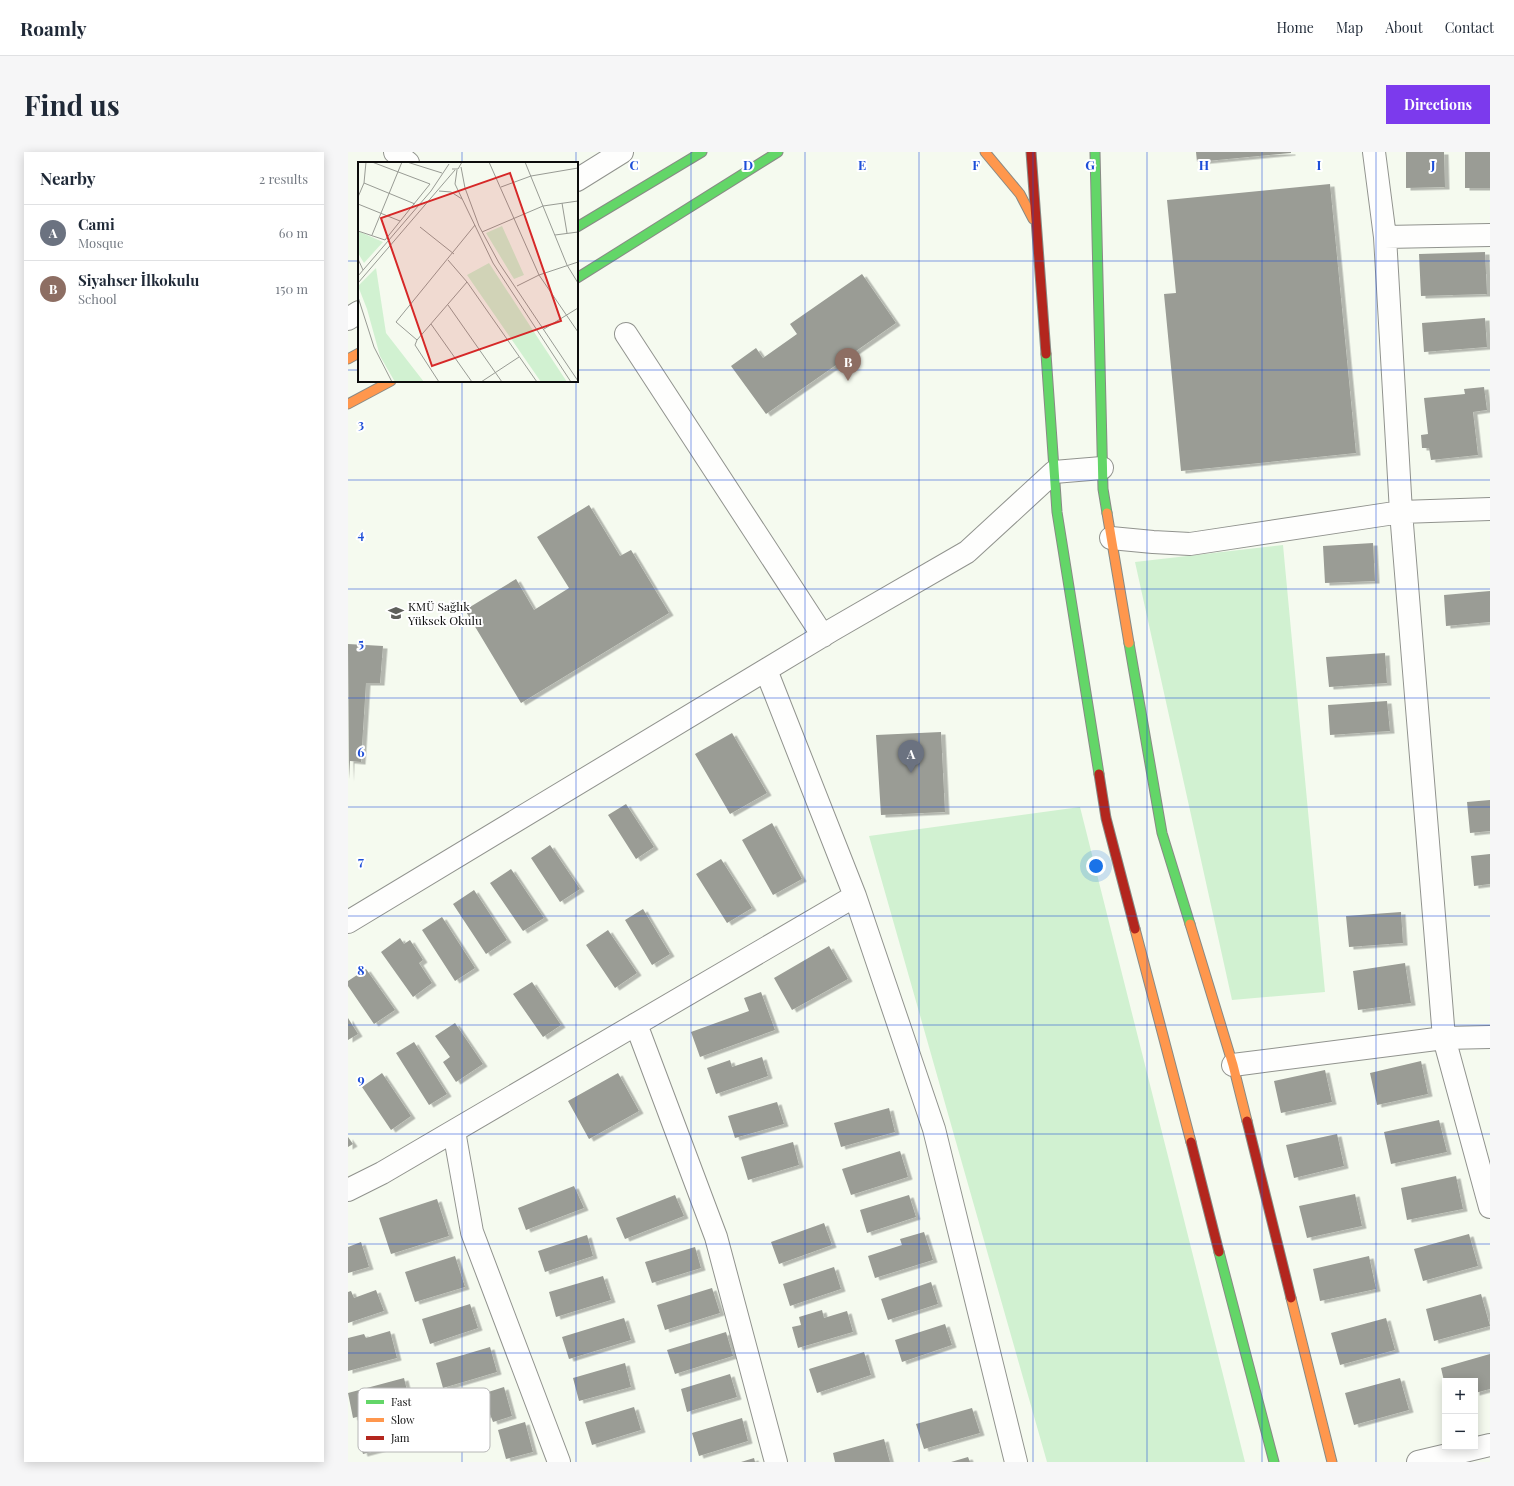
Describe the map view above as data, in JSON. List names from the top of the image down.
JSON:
{
  "places": {
    "school or university": ["KMÜ Sağlık Yüksek Okulu"]
  },
  "legend": ["Fast", "Slow", "Jam"],
  "page": {
    "header": "Roamly",
    "nav": [
      "Home",
      "Map",
      "About",
      "Contact"
    ],
    "buttons": "Directions",
    "title": "Find us",
    "heading": ["Nearby", "2 results"],
    "list": [
      {
        "mark": "A",
        "name": "Cami",
        "note": "Mosque",
        "value": "60 m"
      },
      {
        "mark": "B",
        "name": "Siyahser İlkokulu",
        "note": "School",
        "value": "150 m"
      }
    ],
    "pins": ["B", "A"],
    "map_buttons": ["+", "−"]
  },
  "grid": {
    "columns": [
      "C",
      "D",
      "E",
      "F",
      "G",
      "H",
      "I",
      "J"
    ],
    "rows": [
      "3",
      "4",
      "5",
      "6",
      "7",
      "8",
      "9"
    ]
  }
}
